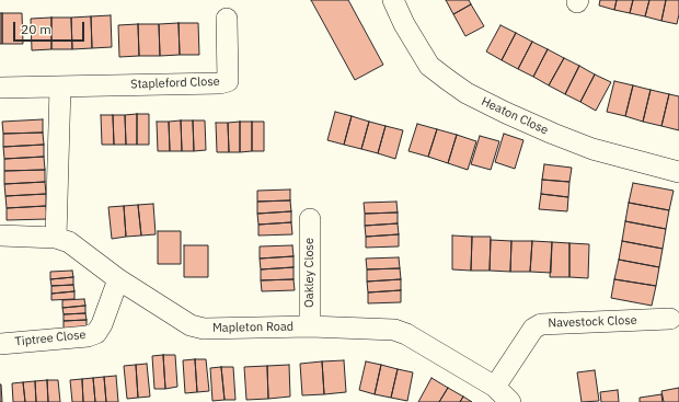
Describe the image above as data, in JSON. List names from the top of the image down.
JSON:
{
  "streets": {
    "street": [
      "Stapleford Close",
      "Heaton Close",
      "Oakley Close",
      "Navestock Close",
      "Mapleton Road",
      "Tiptree Close"
    ]
  },
  "crossings": [
    ["Oakley Close", "Mapleton Road"],
    ["Navestock Close", "Mapleton Road"],
    ["Mapleton Road", "Tiptree Close"]
  ],
  "scale_bar": "20 m"
}
